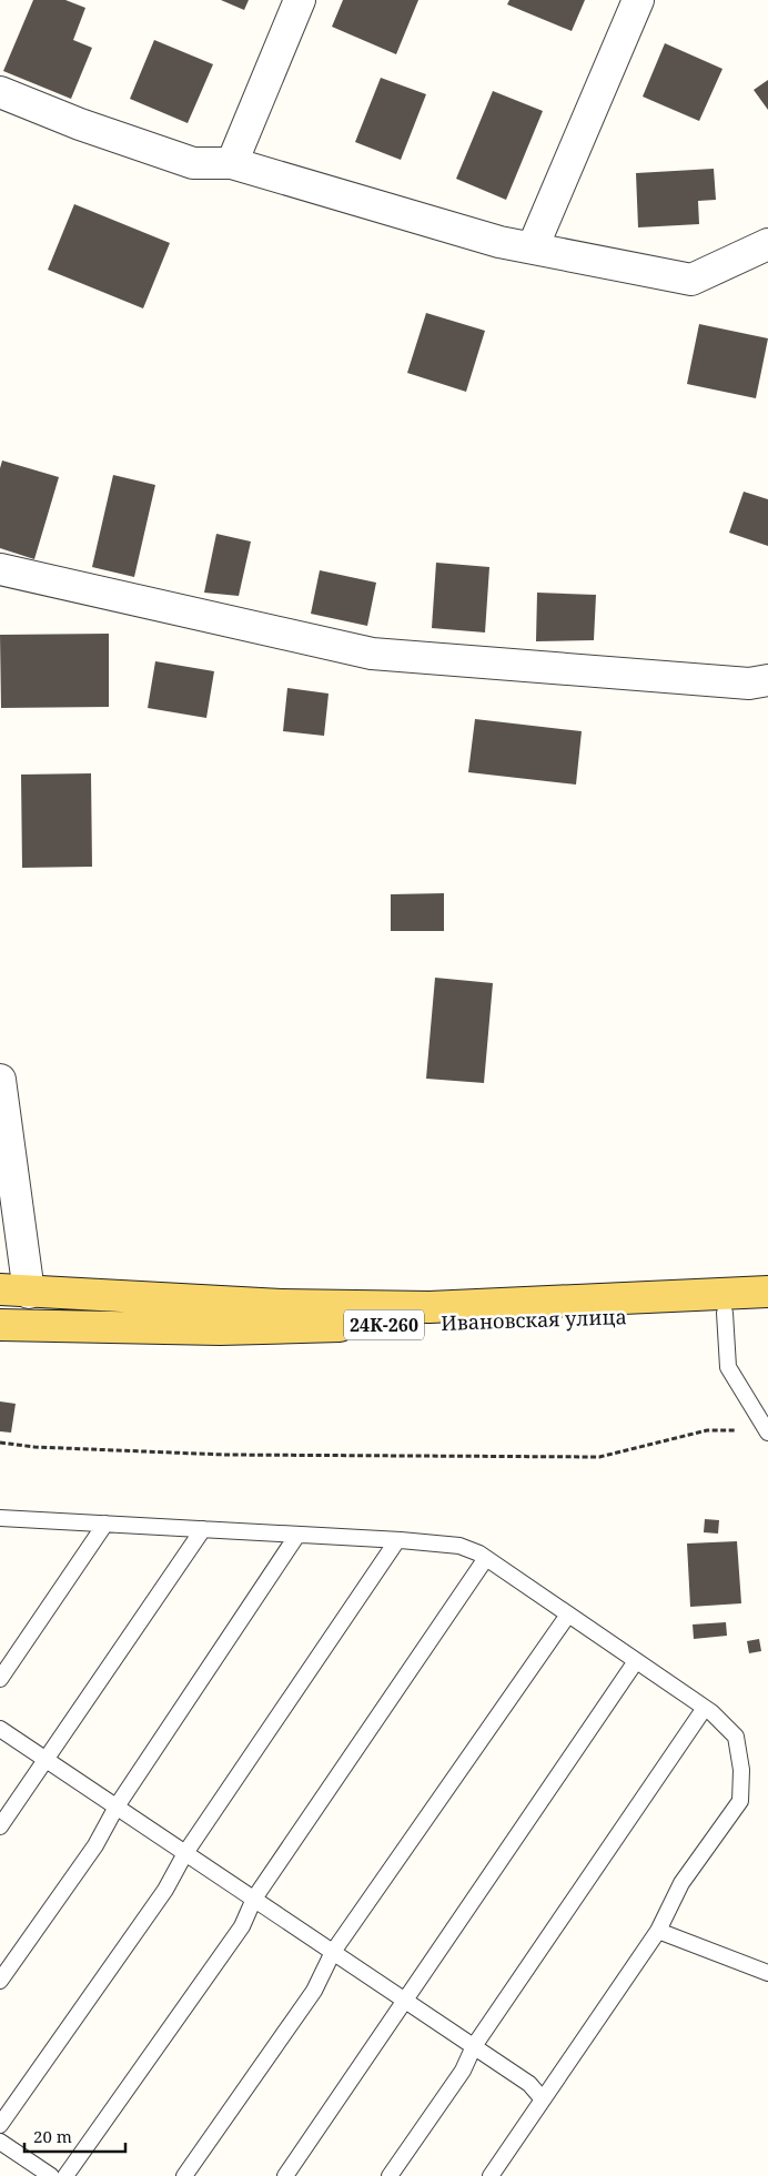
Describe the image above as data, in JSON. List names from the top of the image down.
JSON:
{
  "streets": {
    "main road": ["Ивановская улица", "24К-260"]
  },
  "scale_bar": "20 m"
}
